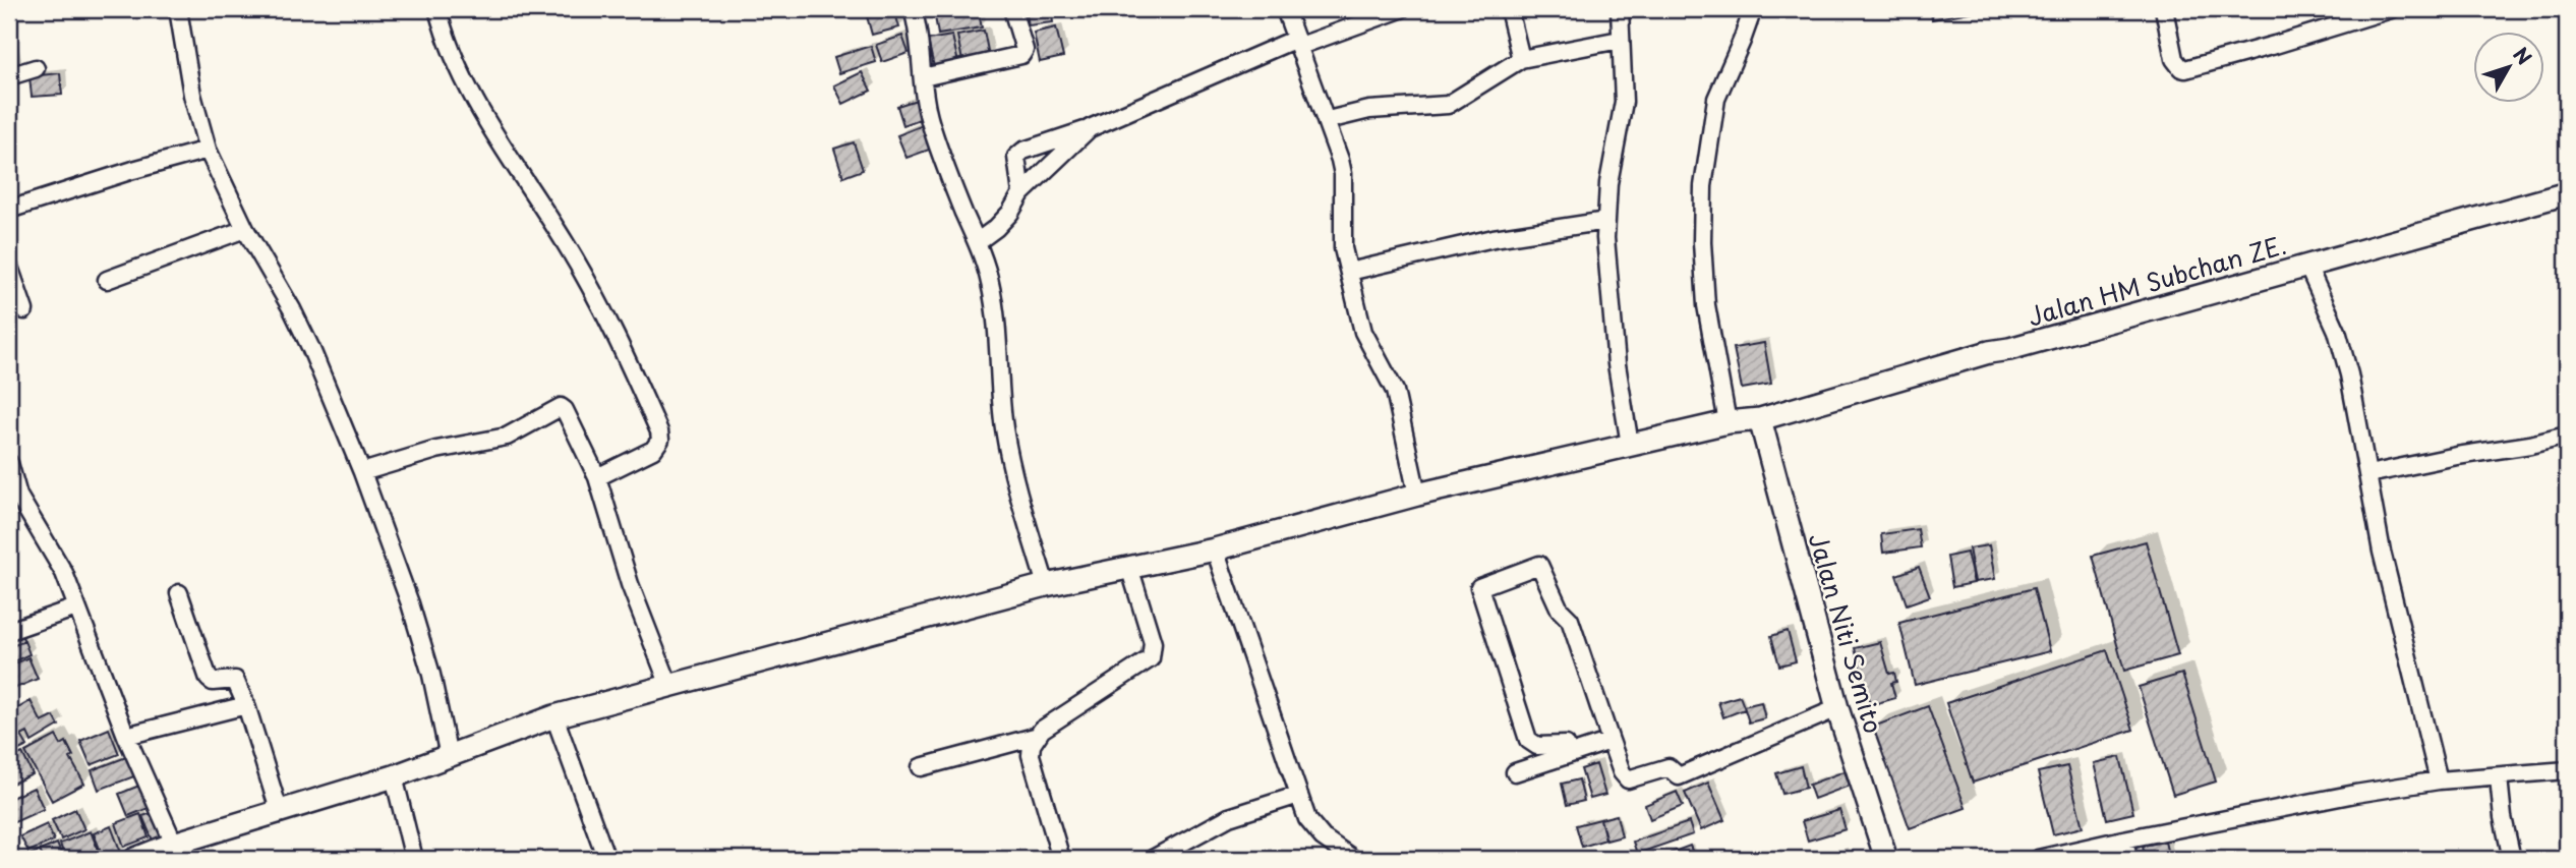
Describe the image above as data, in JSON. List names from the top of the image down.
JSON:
{
  "streets": {
    "street": ["Jalan HM Subchan ZE.", "Jalan Niti Semito"]
  },
  "crossings": [
    ["Jalan HM Subchan ZE.", "Jalan Niti Semito"]
  ],
  "north": "top right"
}
